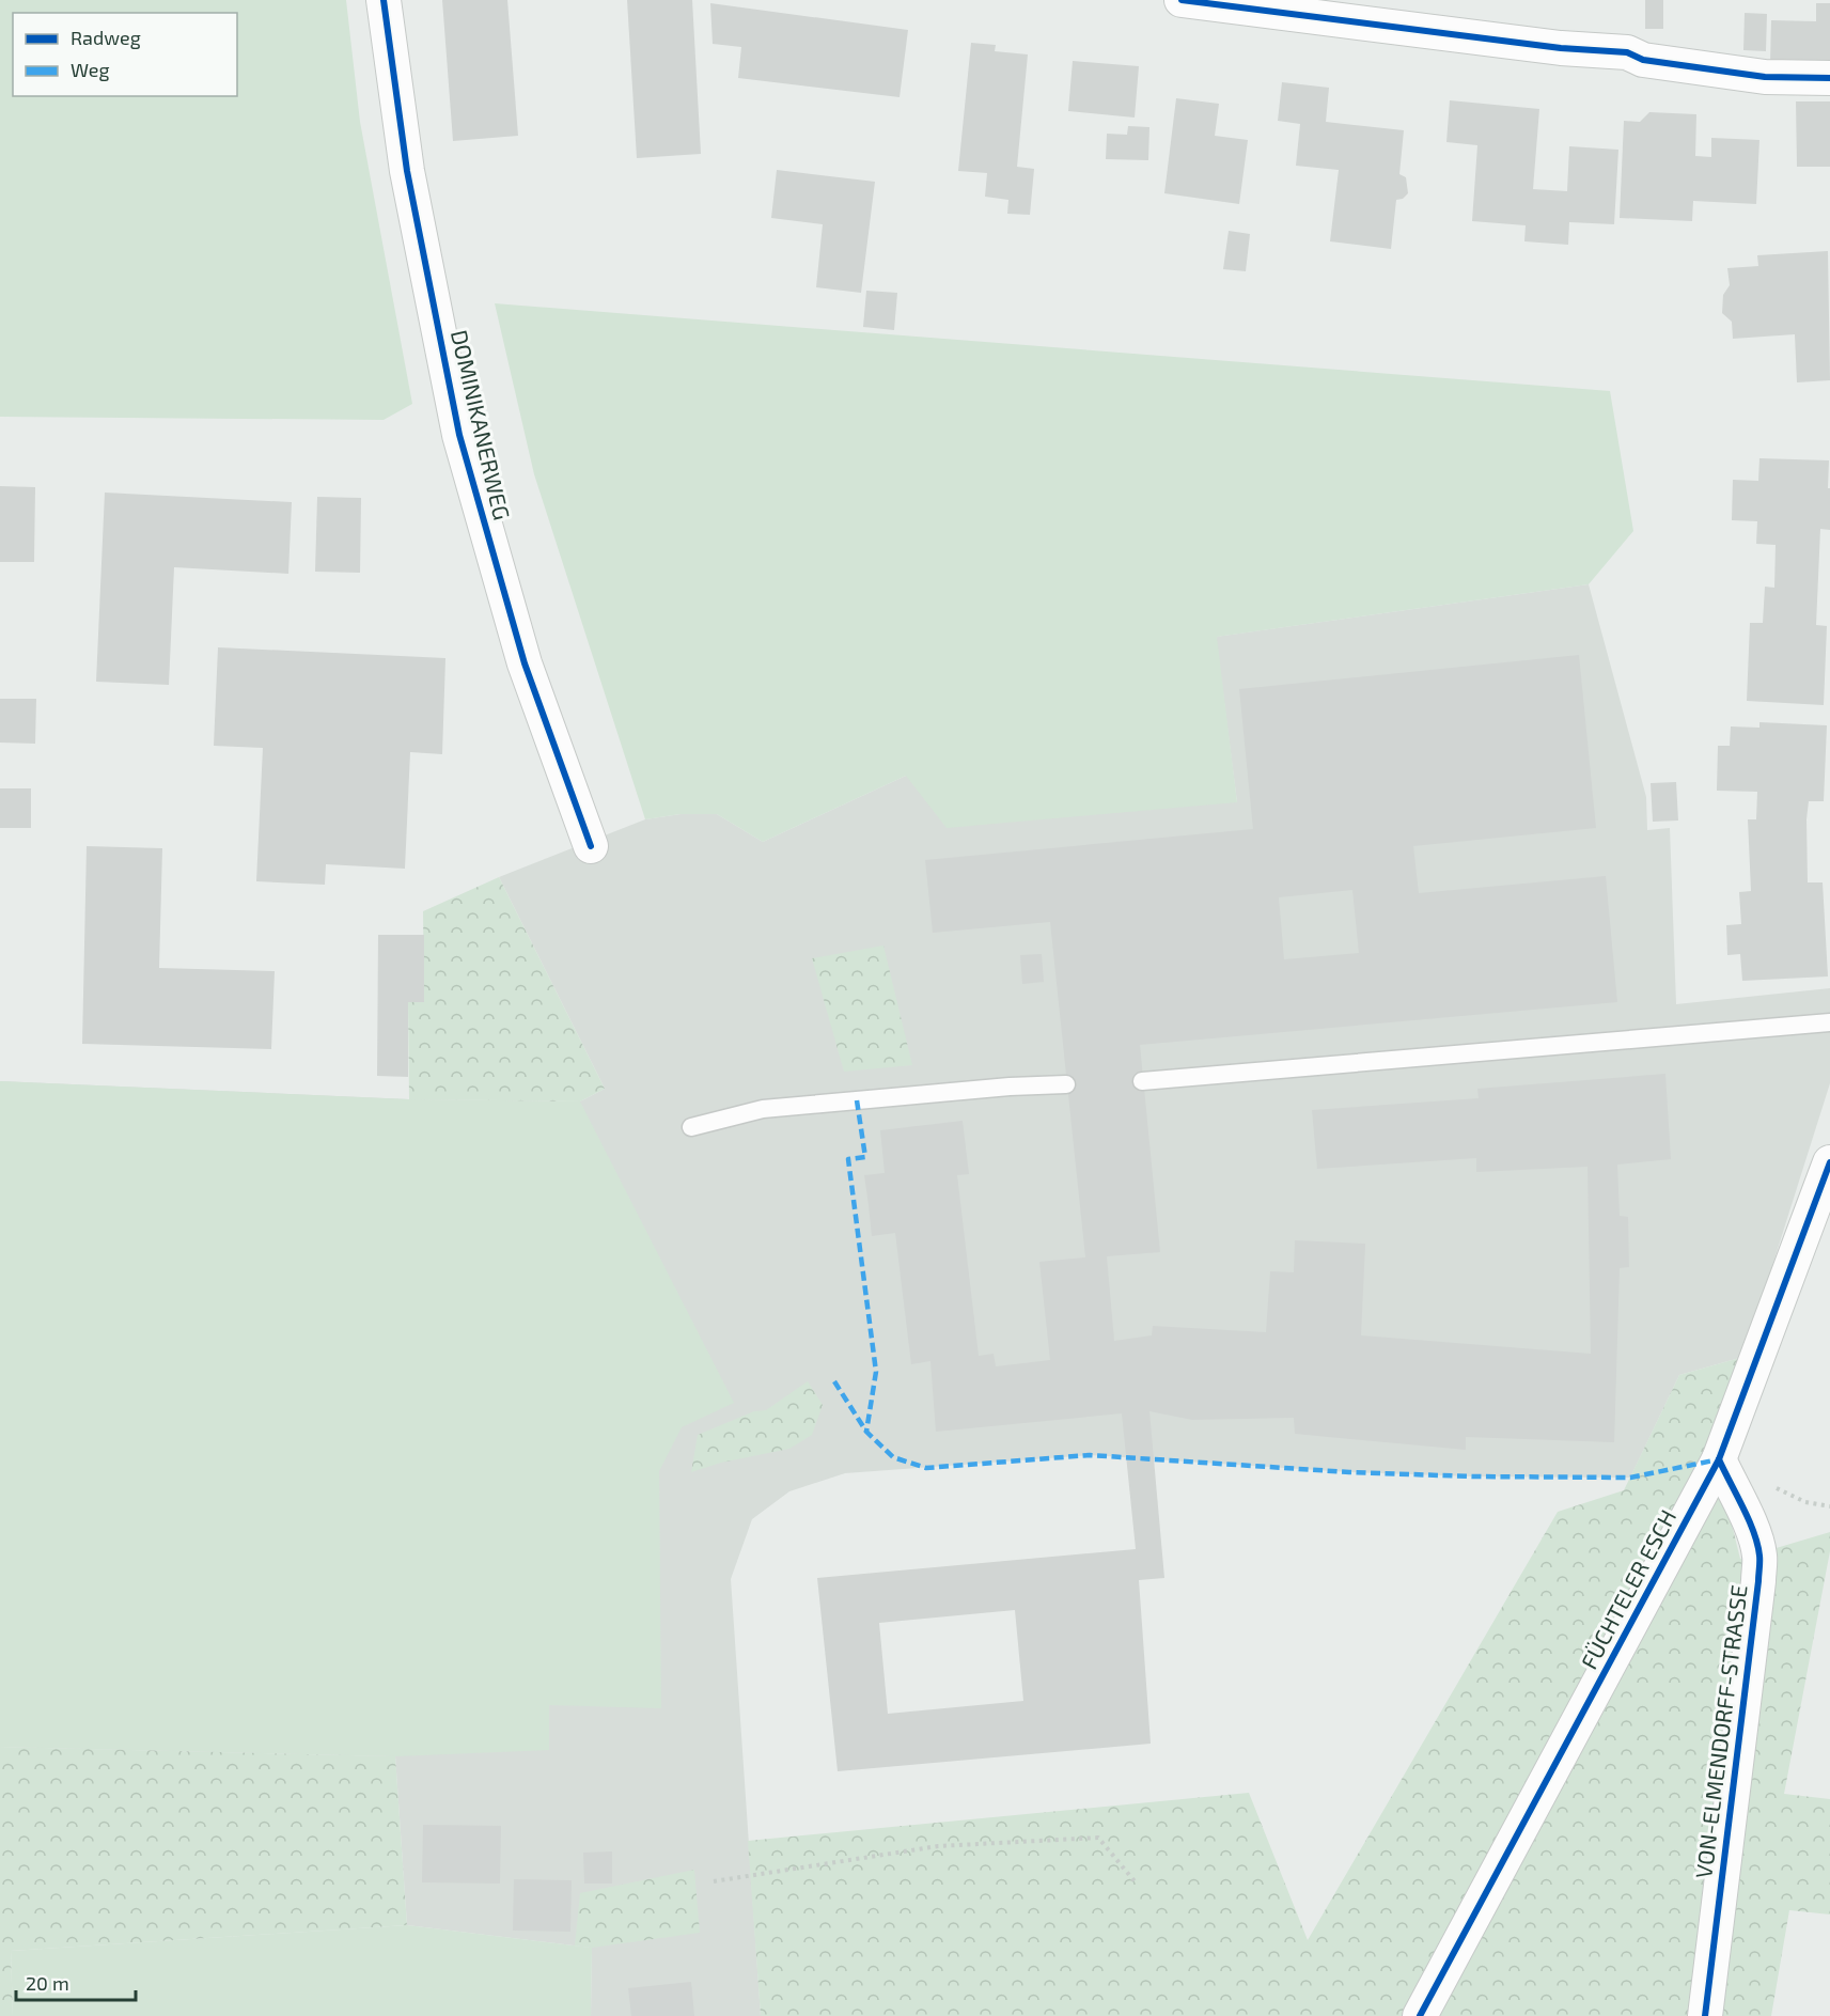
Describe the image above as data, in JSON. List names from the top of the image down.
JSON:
{
  "streets": {
    "street": ["DOMINIKANERWEG", "FÜCHTELER ESCH", "VON-ELMENDORFF-STRASSE"]
  },
  "crossings": [
    ["FÜCHTELER ESCH", "VON-ELMENDORFF-STRASSE"]
  ],
  "legend": ["Radweg", "Weg"],
  "scale_bar": "20 m"
}
